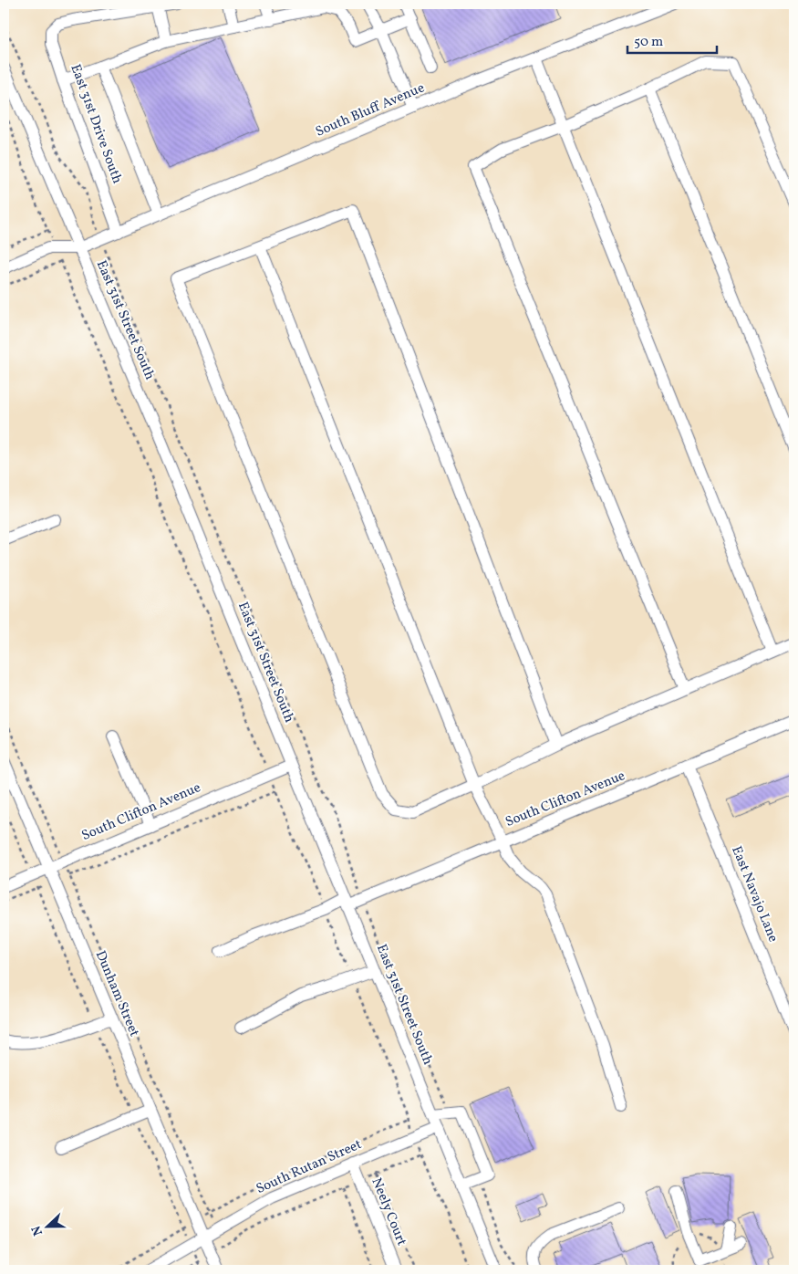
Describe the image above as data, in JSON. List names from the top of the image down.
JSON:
{
  "streets": {
    "street": [
      "South Bluff Avenue",
      "East 31st Drive South",
      "East 31st Street South",
      "South Clifton Avenue",
      "East Navajo Lane",
      "Dunham Street",
      "South Rutan Street",
      "Neely Court"
    ]
  },
  "crossings": [
    ["South Bluff Avenue", "East 31st Drive South"],
    ["South Bluff Avenue", "East 31st Street South"],
    ["East 31st Street South", "South Clifton Avenue"],
    ["East 31st Street South", "South Rutan Street"],
    ["South Clifton Avenue", "East Navajo Lane"],
    ["South Clifton Avenue", "Dunham Street"],
    ["Dunham Street", "South Rutan Street"],
    ["South Rutan Street", "Neely Court"]
  ],
  "scale_bar": "50 m",
  "north": "left"
}
